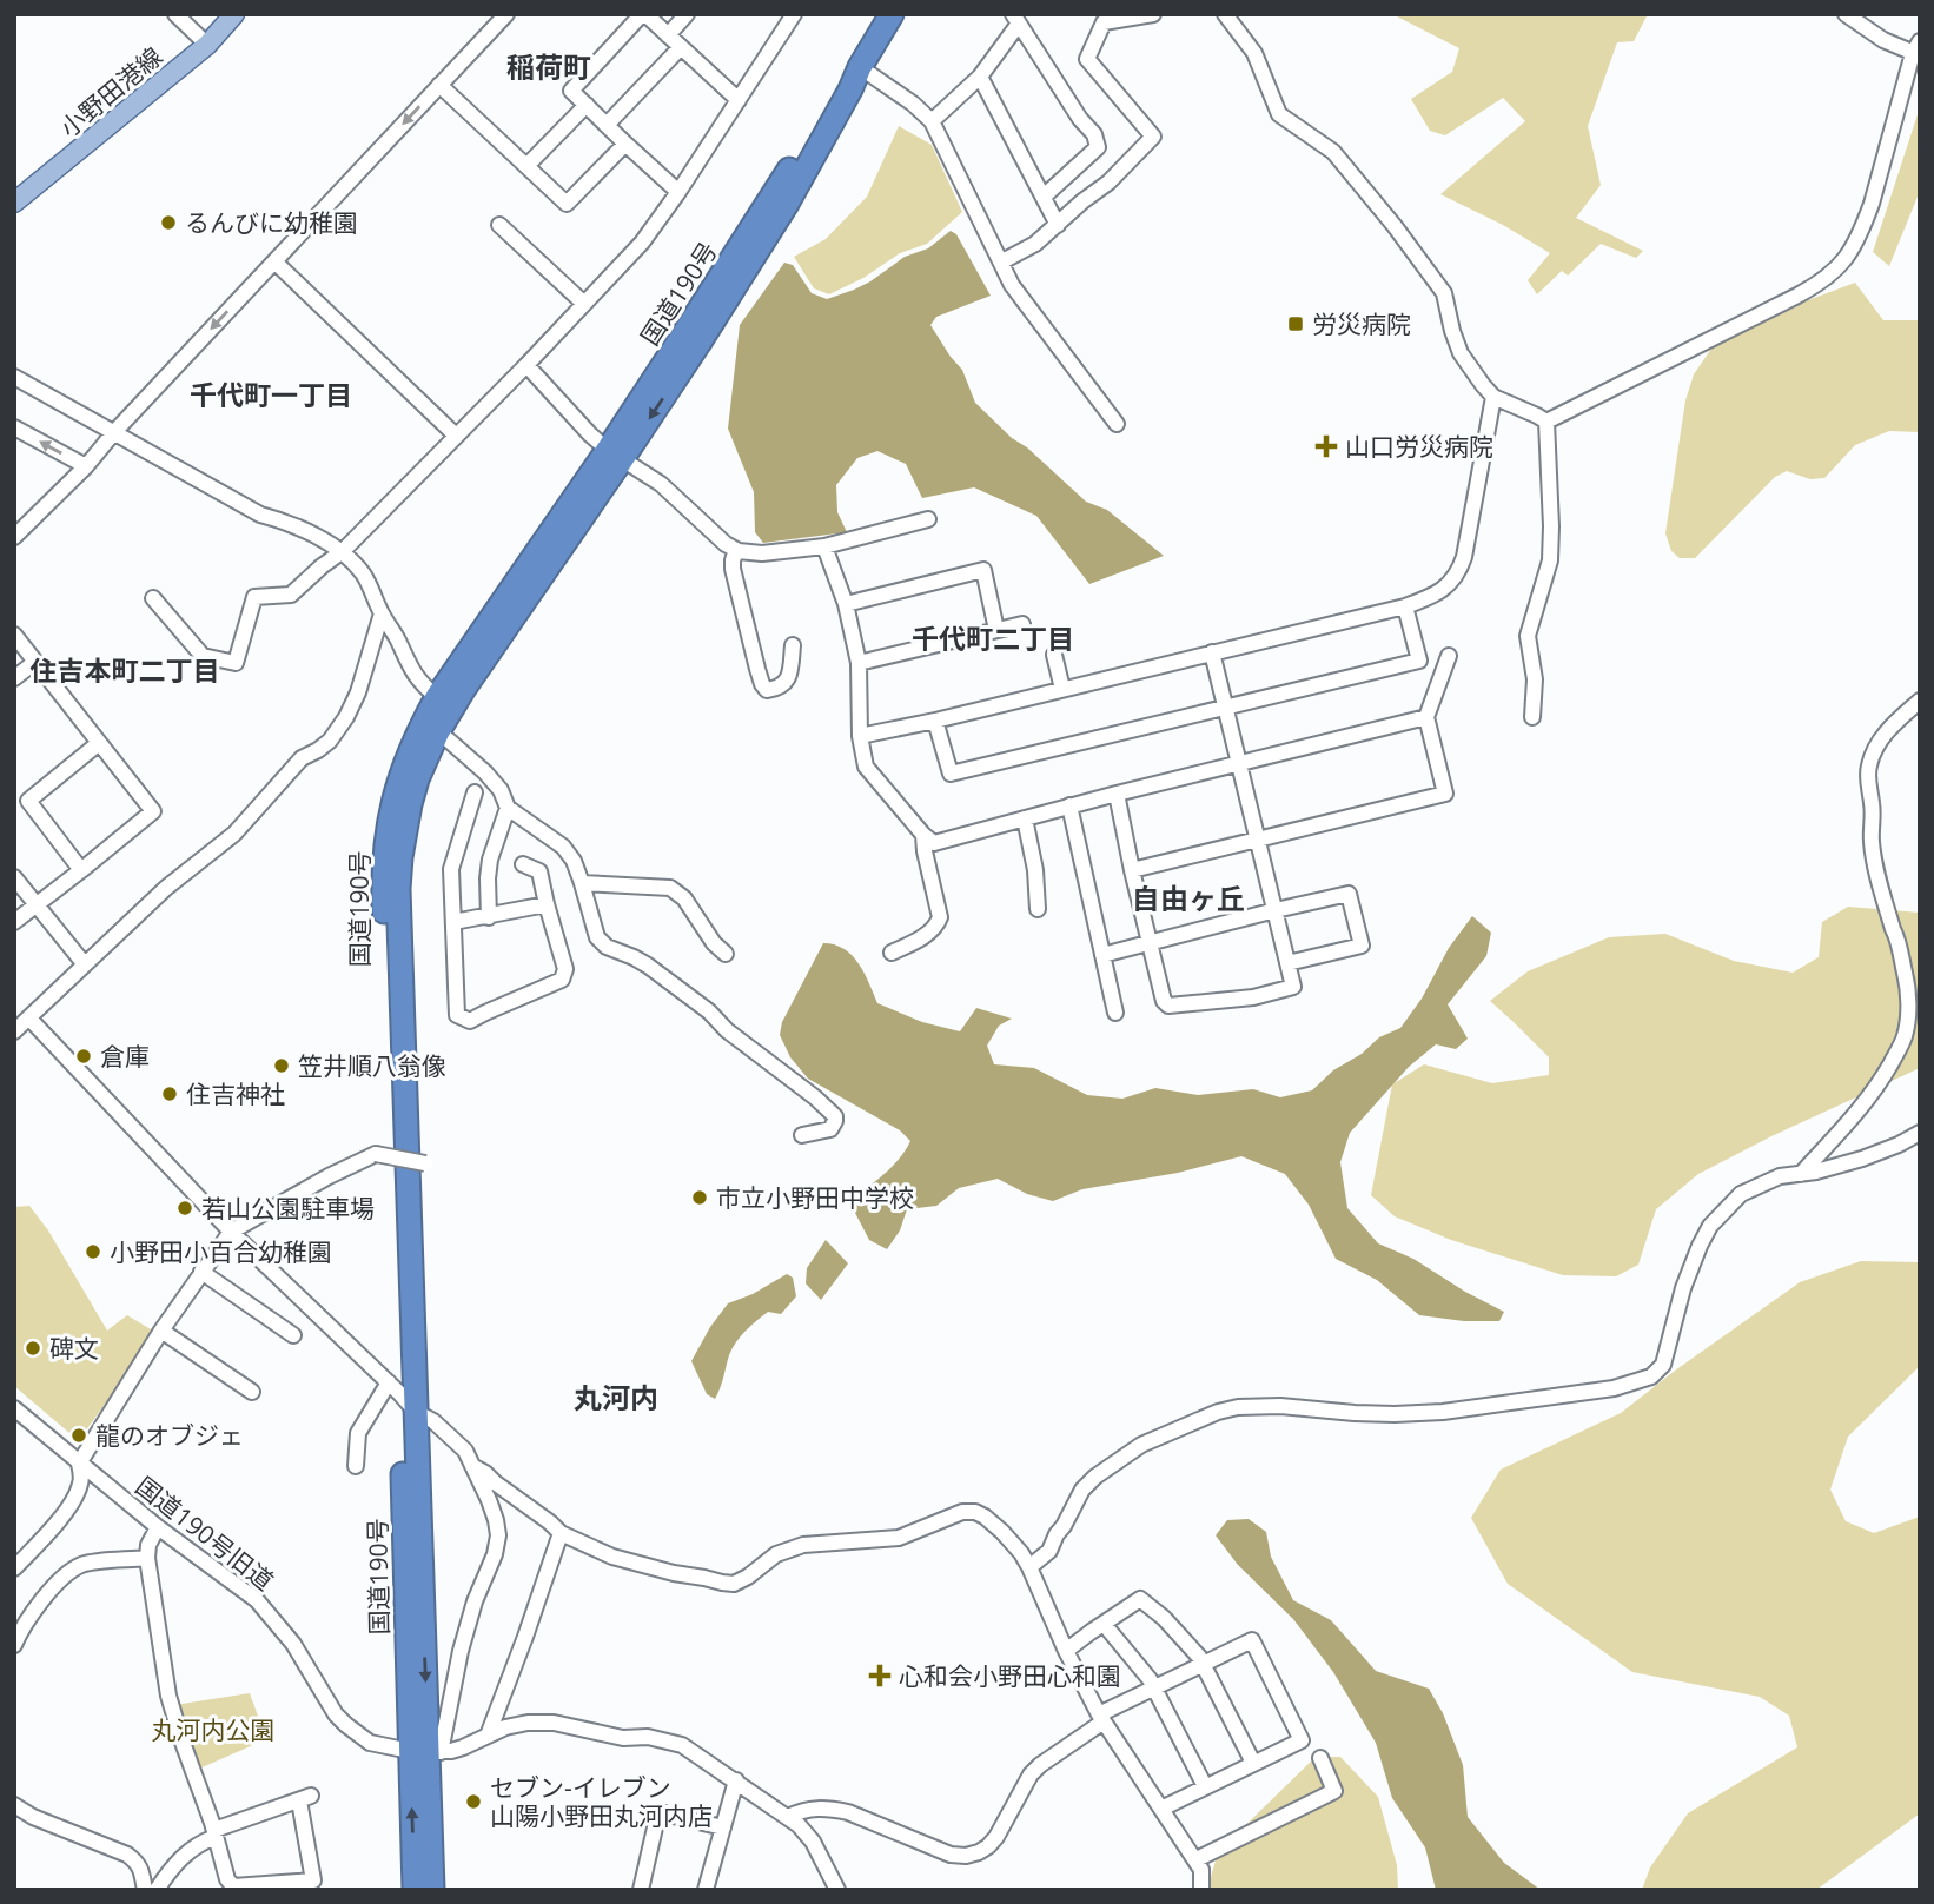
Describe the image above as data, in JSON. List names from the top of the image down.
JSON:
{
  "streets": {
    "highway": ["国道190号"],
    "main road": ["小野田港線"],
    "street": ["国道190号旧道"]
  },
  "crossings": [
    ["国道190号", "国道190号旧道"]
  ],
  "districts": [
    "稲荷町",
    "千代町一丁目",
    "千代町二丁目",
    "住吉本町二丁目",
    "自由ヶ丘",
    "丸河内"
  ],
  "parks": ["丸河内公園"],
  "places": {
    "other": [
      "るんびに幼稚園",
      "倉庫",
      "笠井順八翁像",
      "住吉神社",
      "市立小野田中学校",
      "若山公園駐車場",
      "小野田小百合幼稚園",
      "碑文",
      "龍のオブジェ",
      "セブン-イレブン 山陽小野田丸河内店"
    ],
    "transit": ["労災病院"],
    "health": ["山口労災病院", "心和会小野田心和園"]
  }
}
